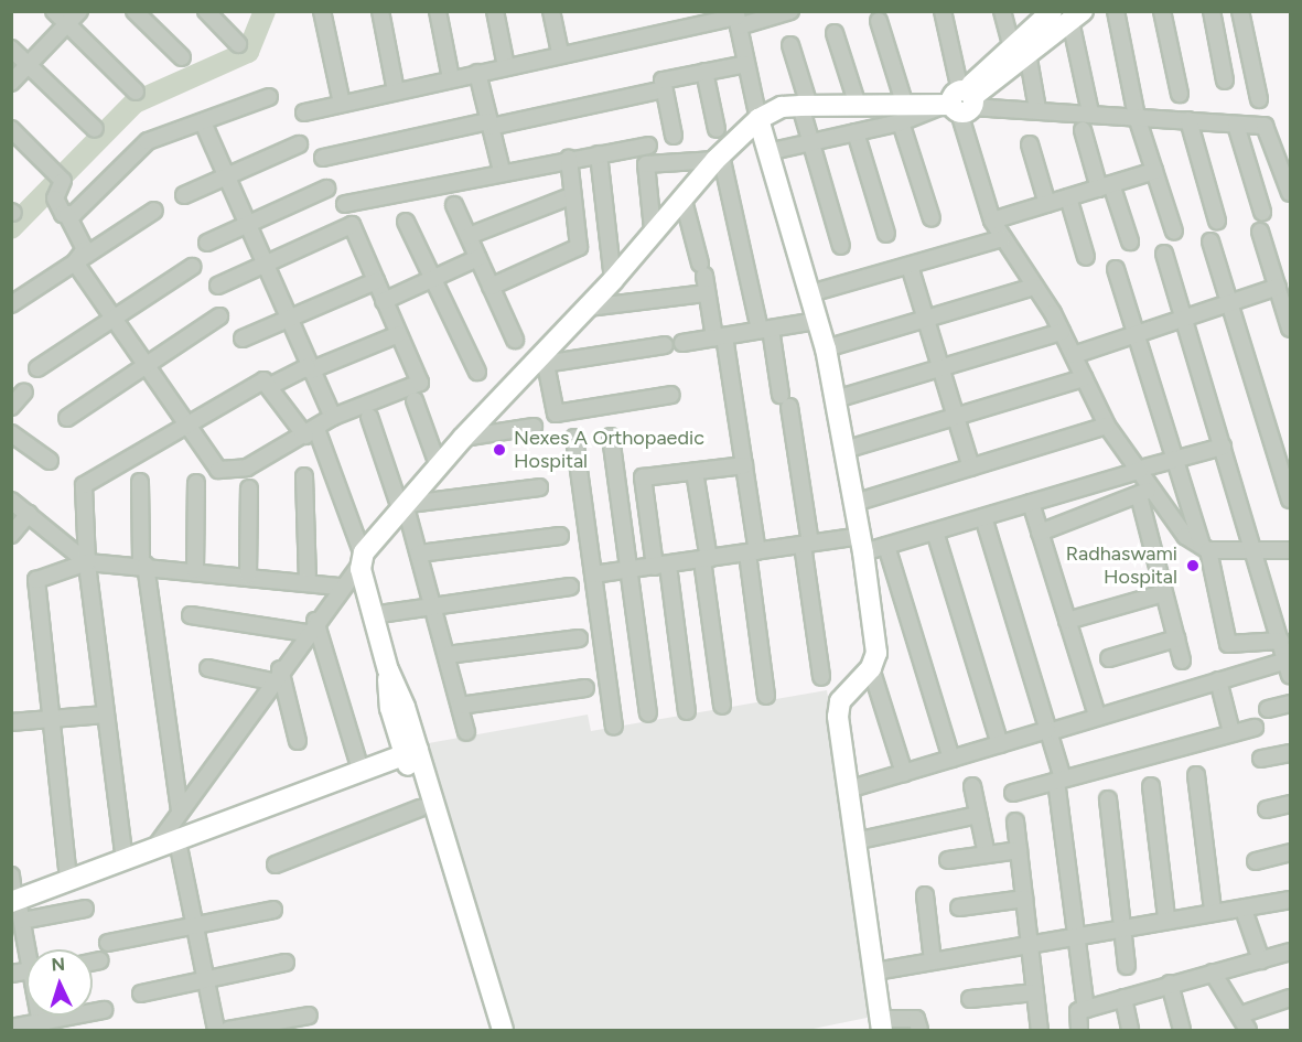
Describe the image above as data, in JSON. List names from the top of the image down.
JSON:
{
  "places": ["Nexes A Orthopaedic Hospital", "Radhaswami Hospital"],
  "north": "top"
}
